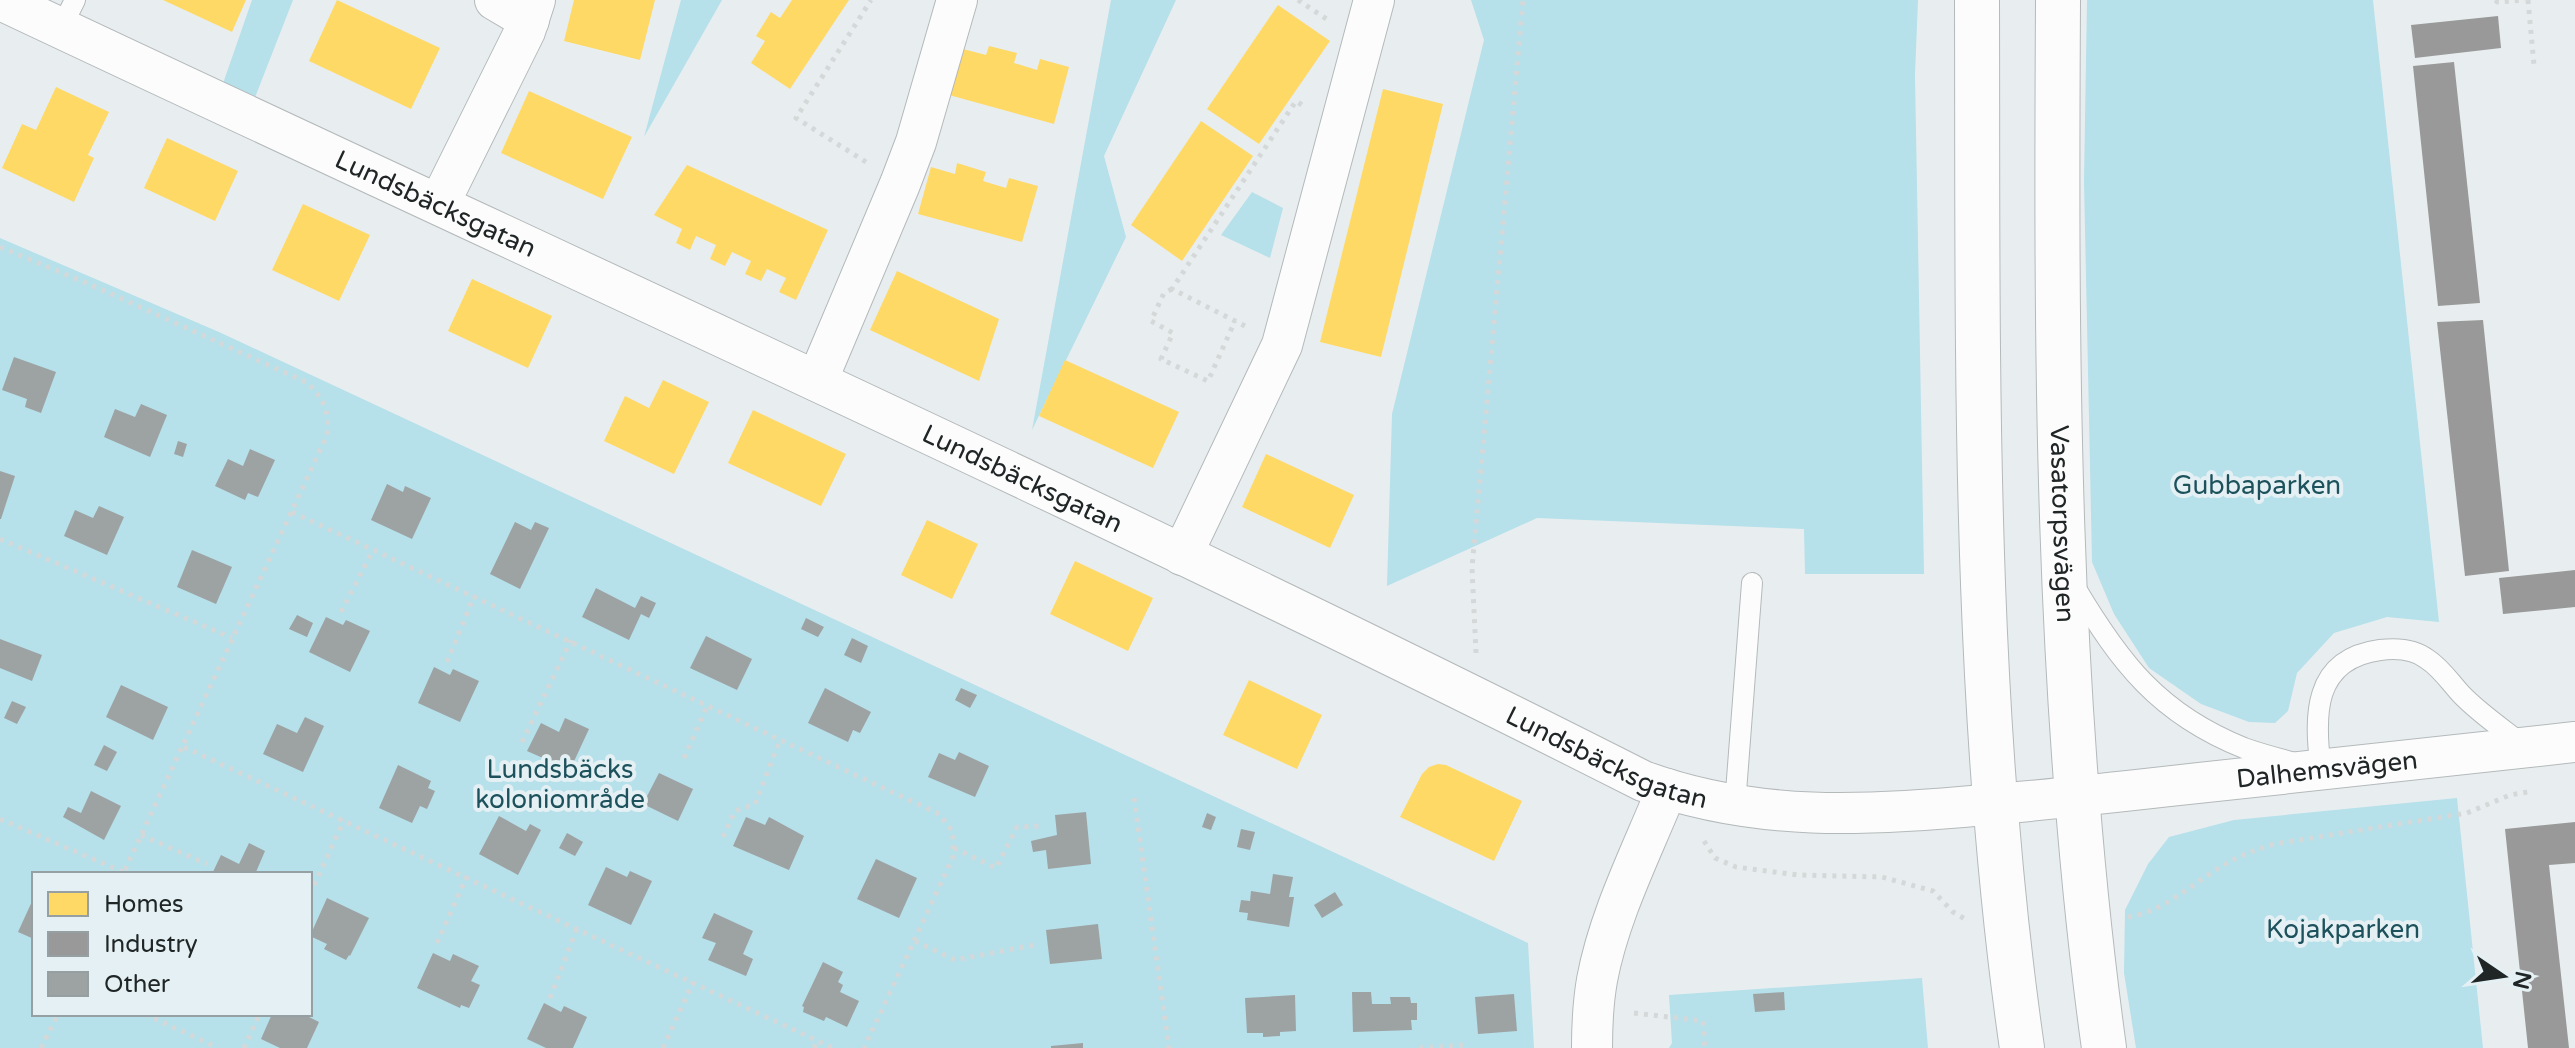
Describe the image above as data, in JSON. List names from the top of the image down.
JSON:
{
  "streets": {
    "main road": ["Vasatorpsvägen"],
    "street": ["Lundsbäcksgatan", "Dalhemsvägen"]
  },
  "crossings": [
    ["Lundsbäcksgatan", "Vasatorpsvägen"],
    ["Lundsbäcksgatan", "Dalhemsvägen"],
    ["Vasatorpsvägen", "Dalhemsvägen"]
  ],
  "parks": ["Gubbaparken", "Lundsbäcks koloniområde", "Kojakparken"],
  "legend": ["Homes", "Industry", "Other"],
  "north": "right"
}
